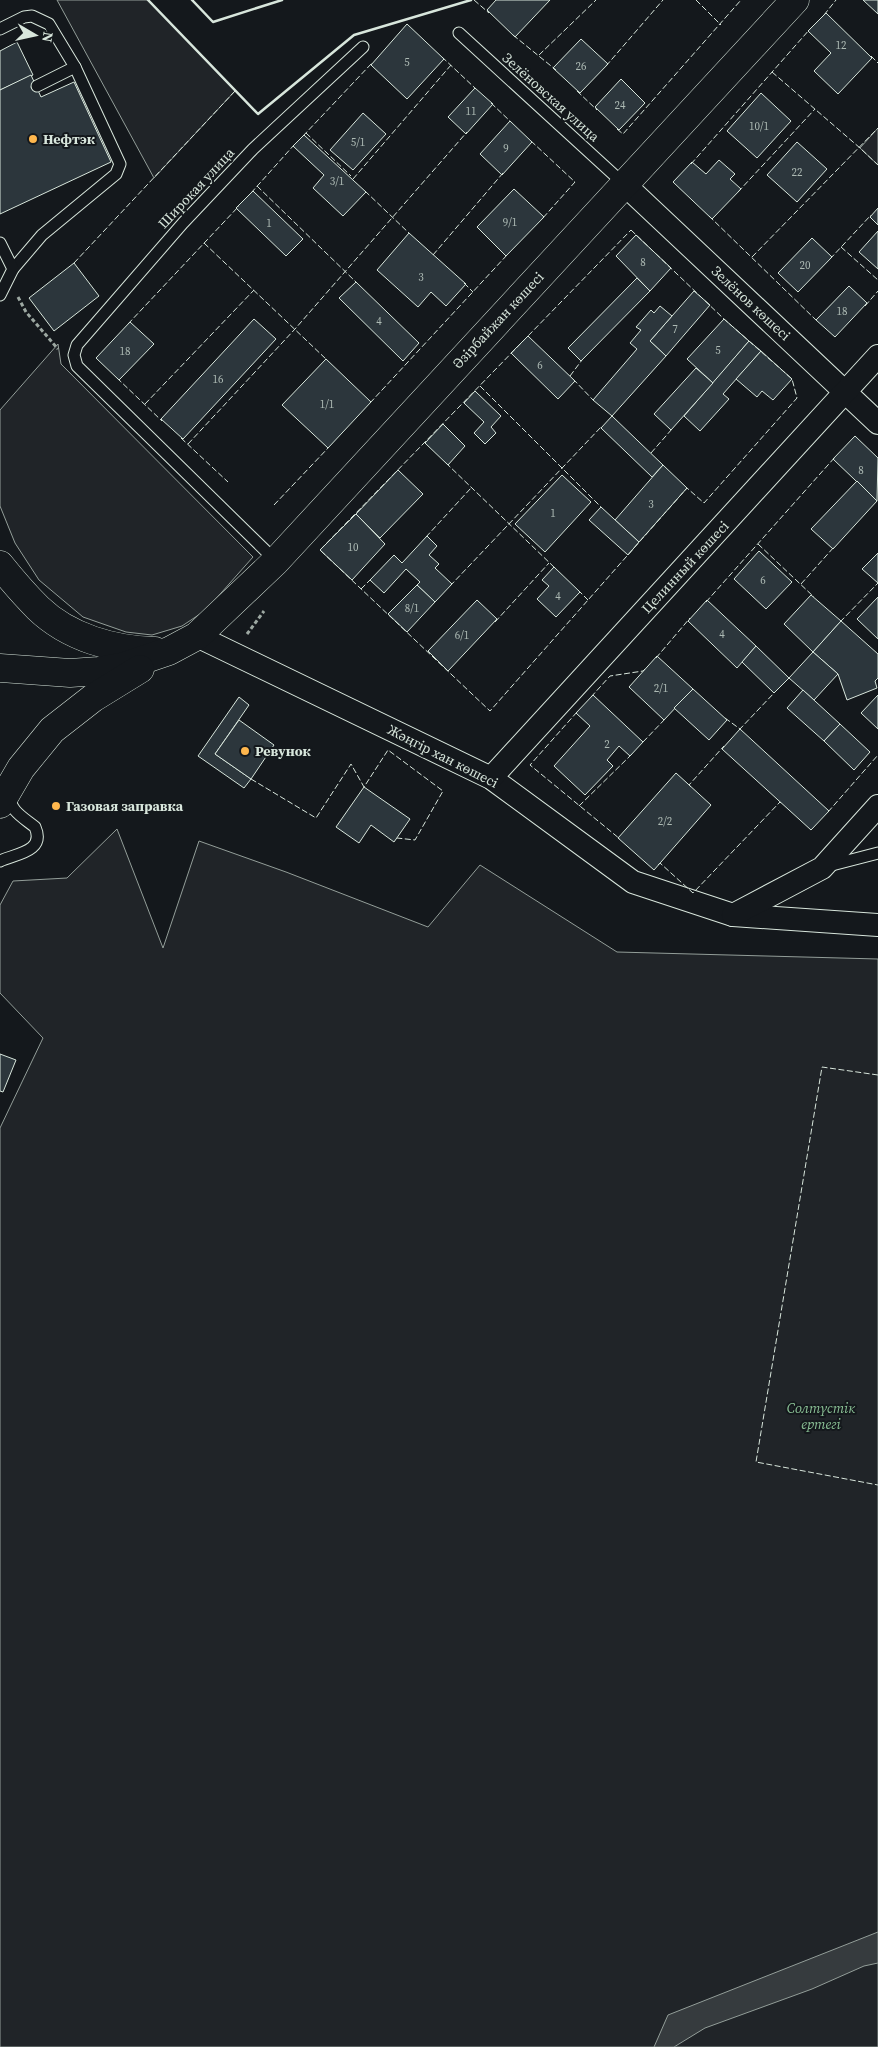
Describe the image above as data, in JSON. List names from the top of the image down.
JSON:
{
  "streets": {
    "main road": ["Әзірбайжан көшесі"],
    "street": ["Зелёнов көшесі", "Целинный көшесі", "Жәңгір хан көшесі"],
    "lane": ["Зелёновская улица", "Широкая улица"]
  },
  "crossings": [
    ["Зелёновская улица", "Зелёнов көшесі"],
    ["Зелёновская улица", "Әзірбайжан көшесі"],
    ["Зелёнов көшесі", "Әзірбайжан көшесі"],
    ["Зелёнов көшесі", "Целинный көшесі"],
    ["Әзірбайжан көшесі", "Жәңгір хан көшесі"],
    ["Целинный көшесі", "Жәңгір хан көшесі"]
  ],
  "parks": ["Солтүстік ертегі"],
  "places": ["Нефтэк", "Ревунок", "Газовая заправка"],
  "house_numbers": [
    "12",
    "5",
    "26",
    "24",
    "11",
    "10/1",
    "5/1",
    "9",
    "22",
    "3/1",
    "9/1",
    "1",
    "8",
    "20",
    "3",
    "18",
    "4",
    "7",
    "5",
    "18",
    "6",
    "16",
    "1/1",
    "8",
    "3",
    "1",
    "10",
    "6",
    "4",
    "8/1",
    "4",
    "6/1",
    "2/1",
    "2",
    "2/2"
  ],
  "north": "right"
}
